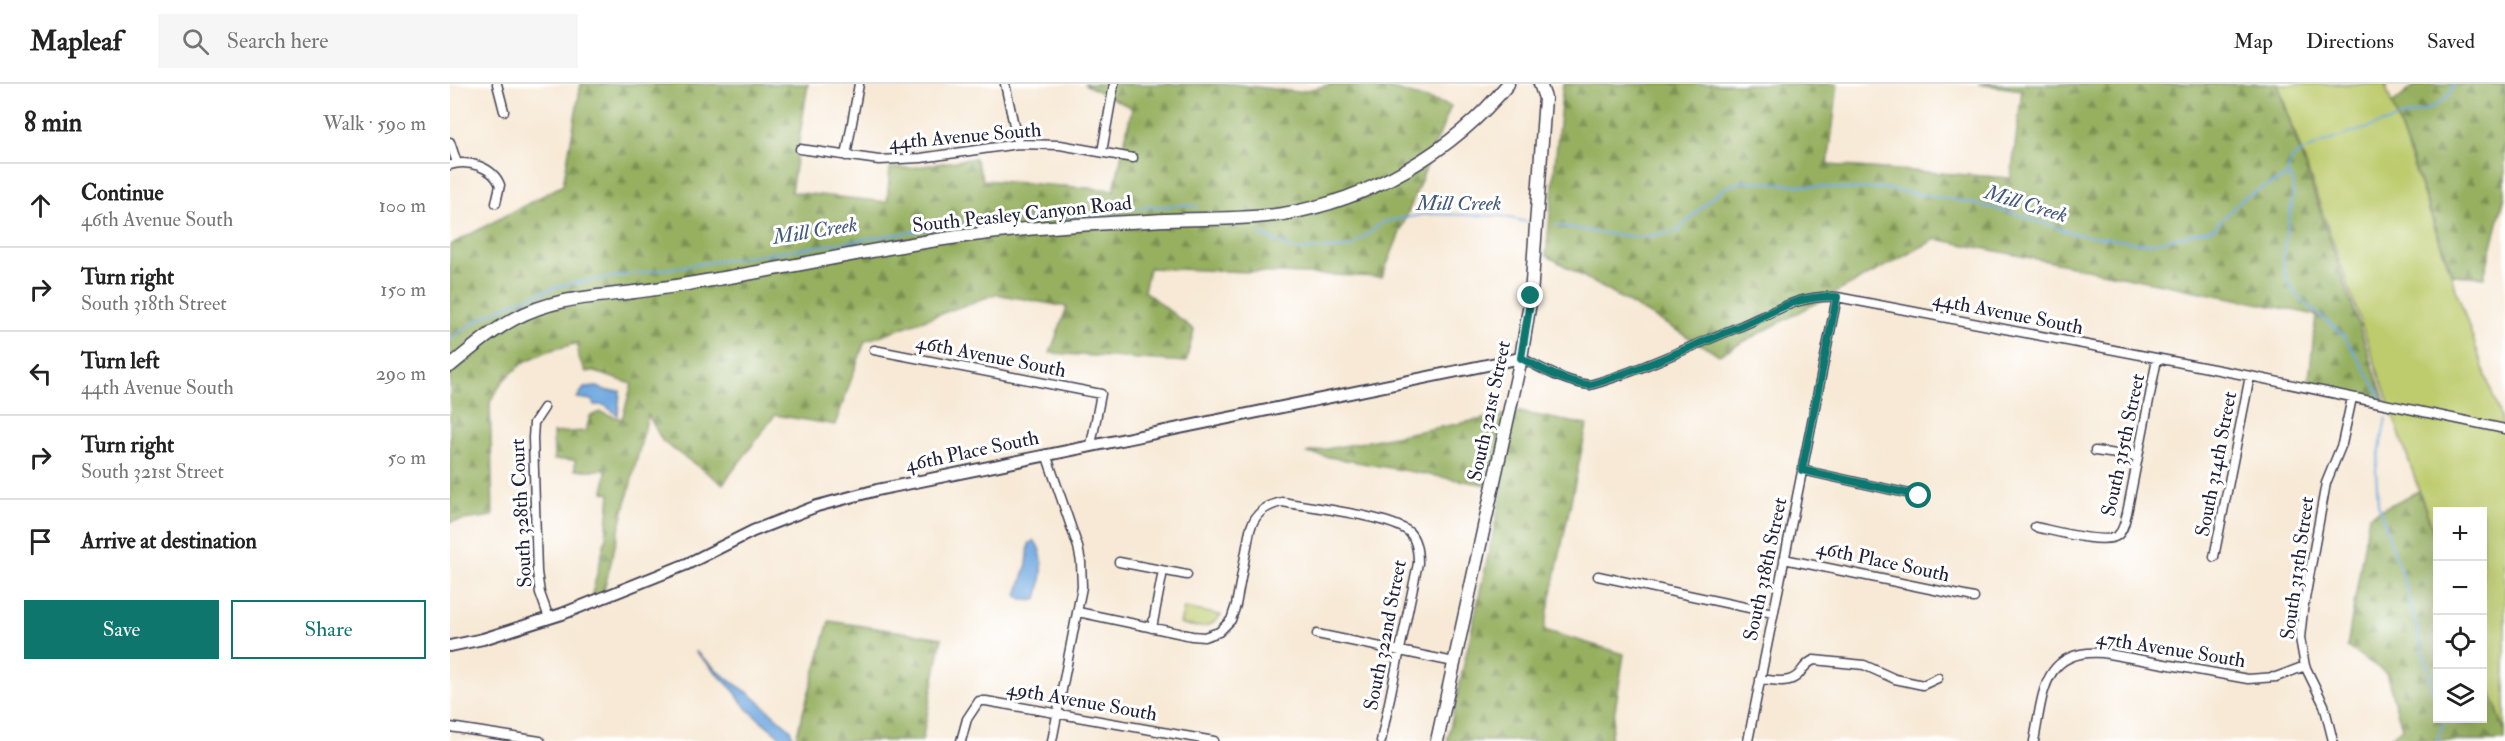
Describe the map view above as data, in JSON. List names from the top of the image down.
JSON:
{
  "streets": {
    "main road": ["South Peasley Canyon Road", "South 321st Street"],
    "street": [
      "44th Avenue South",
      "46th Avenue South",
      "South 315th Street",
      "46th Place South",
      "South 314th Street",
      "South 328th Court",
      "South 313th Street",
      "South 318th Street",
      "South 322nd Street",
      "47th Avenue South",
      "49th Avenue South"
    ]
  },
  "crossings": [
    ["44th Avenue South", "South 321st Street"],
    ["44th Avenue South", "South 315th Street"],
    ["44th Avenue South", "46th Place South"],
    ["44th Avenue South", "South 314th Street"],
    ["44th Avenue South", "South 313th Street"],
    ["44th Avenue South", "South 318th Street"],
    ["46th Avenue South", "46th Place South"],
    ["South 321st Street", "46th Place South"],
    ["46th Place South", "South 328th Court"],
    ["46th Place South", "South 318th Street"],
    ["South 313th Street", "47th Avenue South"]
  ],
  "water": ["Mill Creek"],
  "page": {
    "header": "Mapleaf",
    "search": "Search here",
    "nav": ["Map", "Directions", "Saved"],
    "heading": ["8 min", "Walk · 590 m"],
    "list": [
      ["Continue", "46th Avenue South", "100 m"],
      ["Turn right", "South 318th Street", "150 m"],
      ["Turn left", "44th Avenue South", "290 m"],
      ["Turn right", "South 321st Street", "50 m"],
      "Arrive at destination"
    ],
    "map_buttons": ["+", "−"],
    "buttons": ["Save", "Share"]
  }
}
